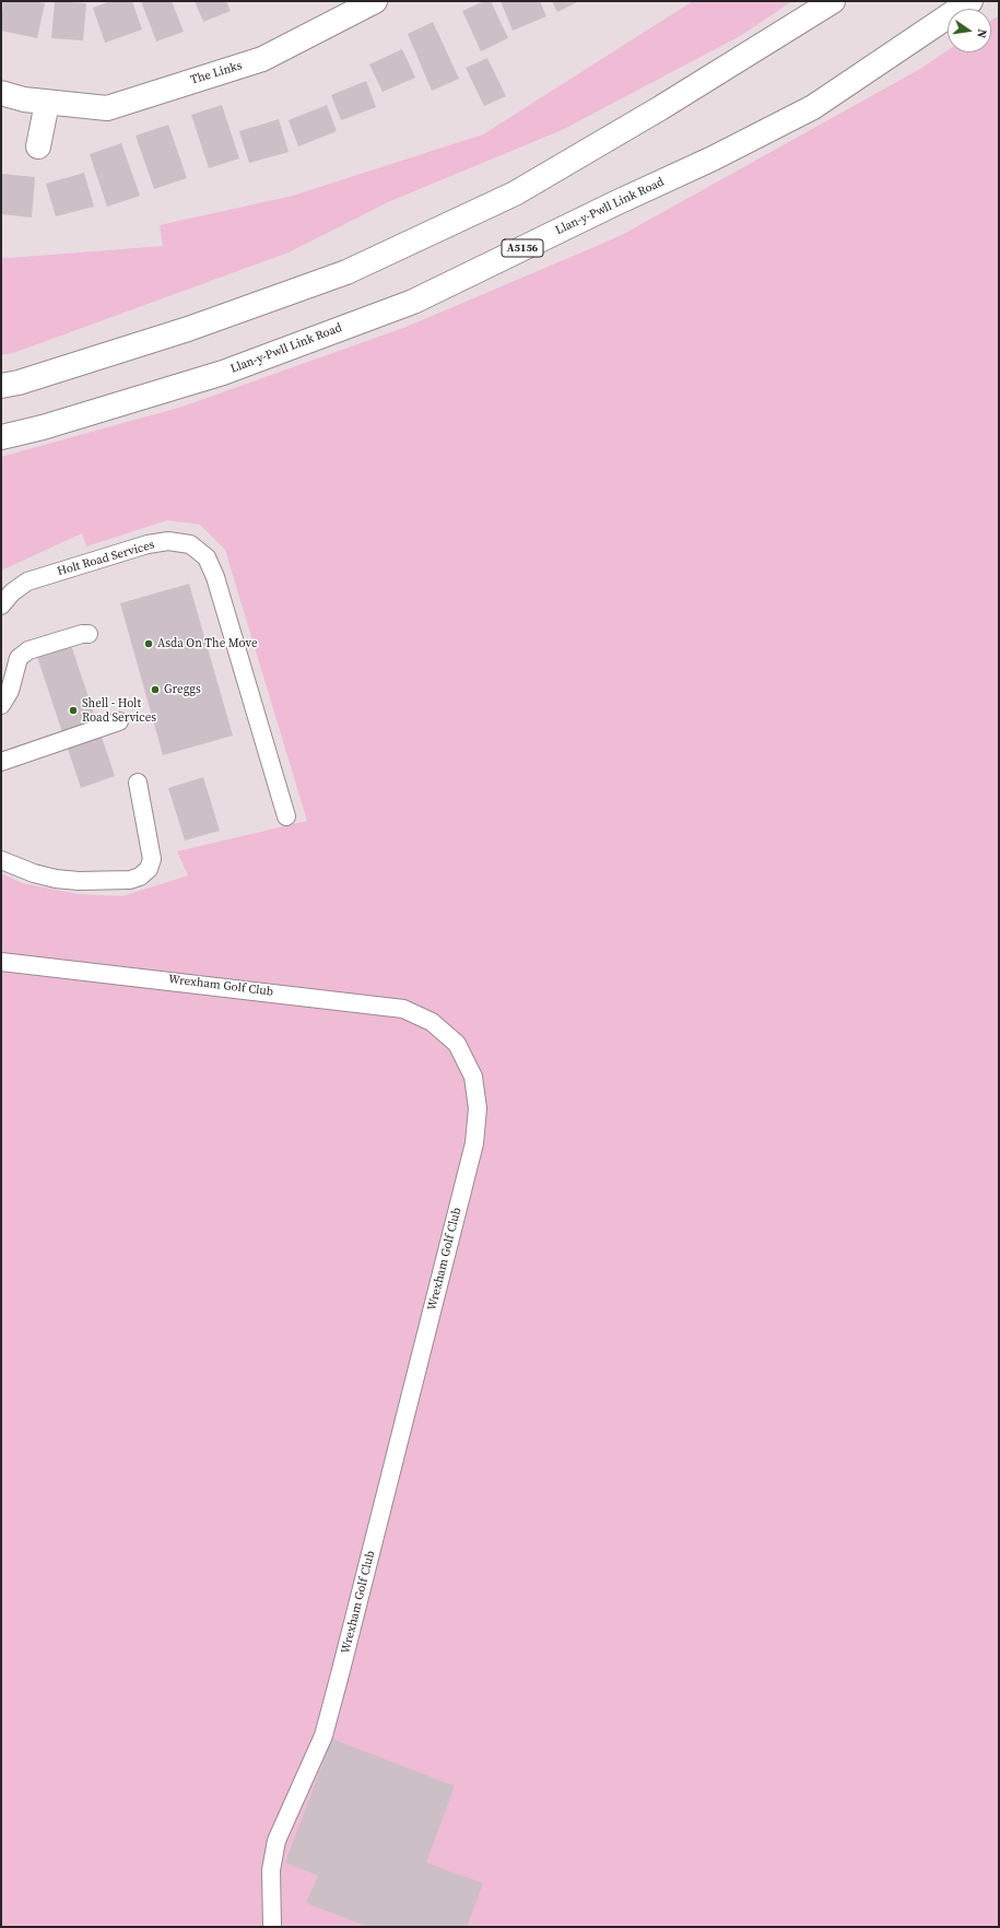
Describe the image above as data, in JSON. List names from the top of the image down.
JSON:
{
  "streets": {
    "main road": ["The Links", "Llan-y-Pwll Link Road", "A5156"],
    "lane": ["Holt Road Services", "Wrexham Golf Club"]
  },
  "places": ["Asda On The Move", "Greggs", "Shell - Holt Road Services"],
  "north": "right"
}
